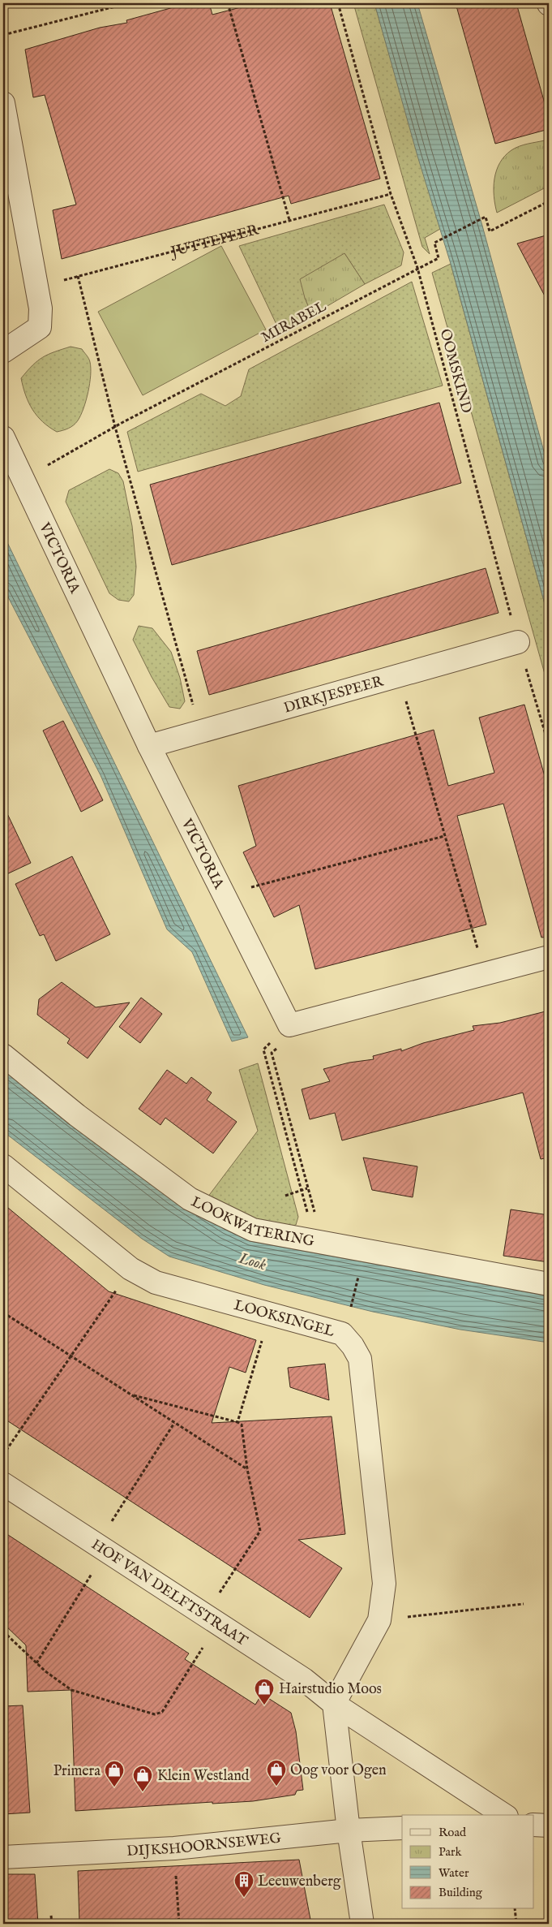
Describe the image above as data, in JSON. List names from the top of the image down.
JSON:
{
  "streets": {
    "street": [
      "VICTORIA",
      "DIRKJESPEER",
      "LOOKWATERING",
      "LOOKSINGEL",
      "HOF VAN DELFTSTRAAT",
      "DIJKSHOORNSEWEG"
    ],
    "path": ["JUTTEPEER", "MIRABEL", "OOMSKIND"]
  },
  "crossings": [
    ["JUTTEPEER", "OOMSKIND"],
    ["MIRABEL", "OOMSKIND"],
    ["MIRABEL", "VICTORIA"],
    ["OOMSKIND", "DIRKJESPEER"],
    ["VICTORIA", "DIRKJESPEER"],
    ["LOOKSINGEL", "HOF VAN DELFTSTRAAT"]
  ],
  "water": ["Look"],
  "places": {
    "shop": [
      "Hairstudio Moos",
      "Oog voor Ogen",
      "Primera",
      "Klein Westland"
    ],
    "building": ["Leeuwenberg"]
  },
  "legend": [
    "Road",
    "Park",
    "Water",
    "Building"
  ]
}
